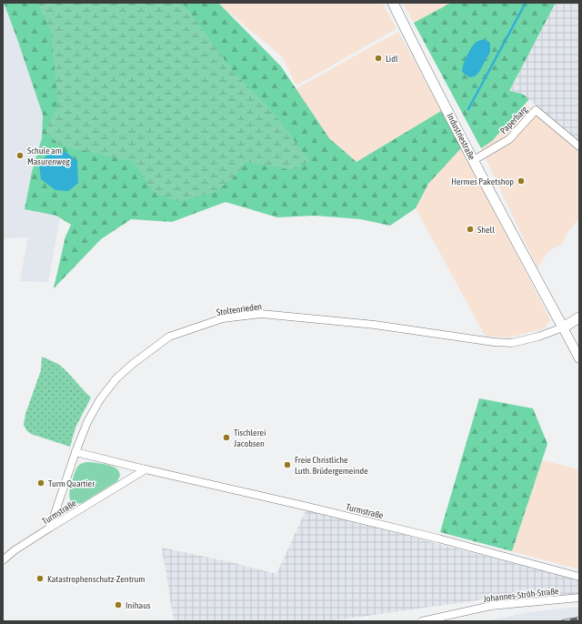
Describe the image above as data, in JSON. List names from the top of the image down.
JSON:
{
  "streets": {
    "main road": ["Industriestraße"],
    "street": [
      "Paperbarg",
      "Stoltenrieden",
      "Turmstraße",
      "Johannes-Ströh-Straße"
    ]
  },
  "crossings": [
    ["Paperbarg", "Industriestraße"],
    ["Industriestraße", "Stoltenrieden"],
    ["Stoltenrieden", "Turmstraße"]
  ],
  "places": [
    "Lidl",
    "Schule am Masurenweg",
    "Hermes Paketshop",
    "Shell",
    "Tischlerei Jacobsen",
    "Freie Christliche Luth. Brüdergemeinde",
    "Turm Quartier",
    "Katastrophenschutz-Zentrum",
    "Inihaus"
  ]
}
